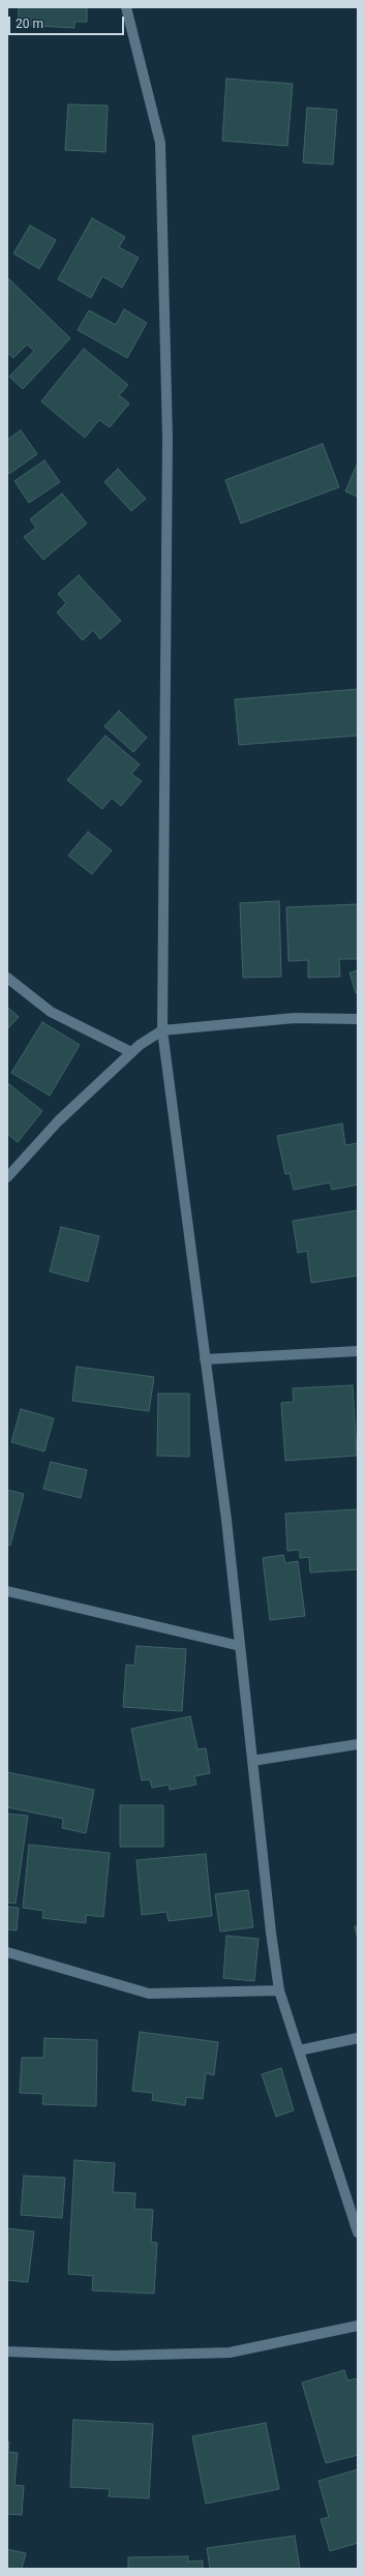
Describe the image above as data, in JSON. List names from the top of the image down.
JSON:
{
  "scale_bar": "20 m"
}
